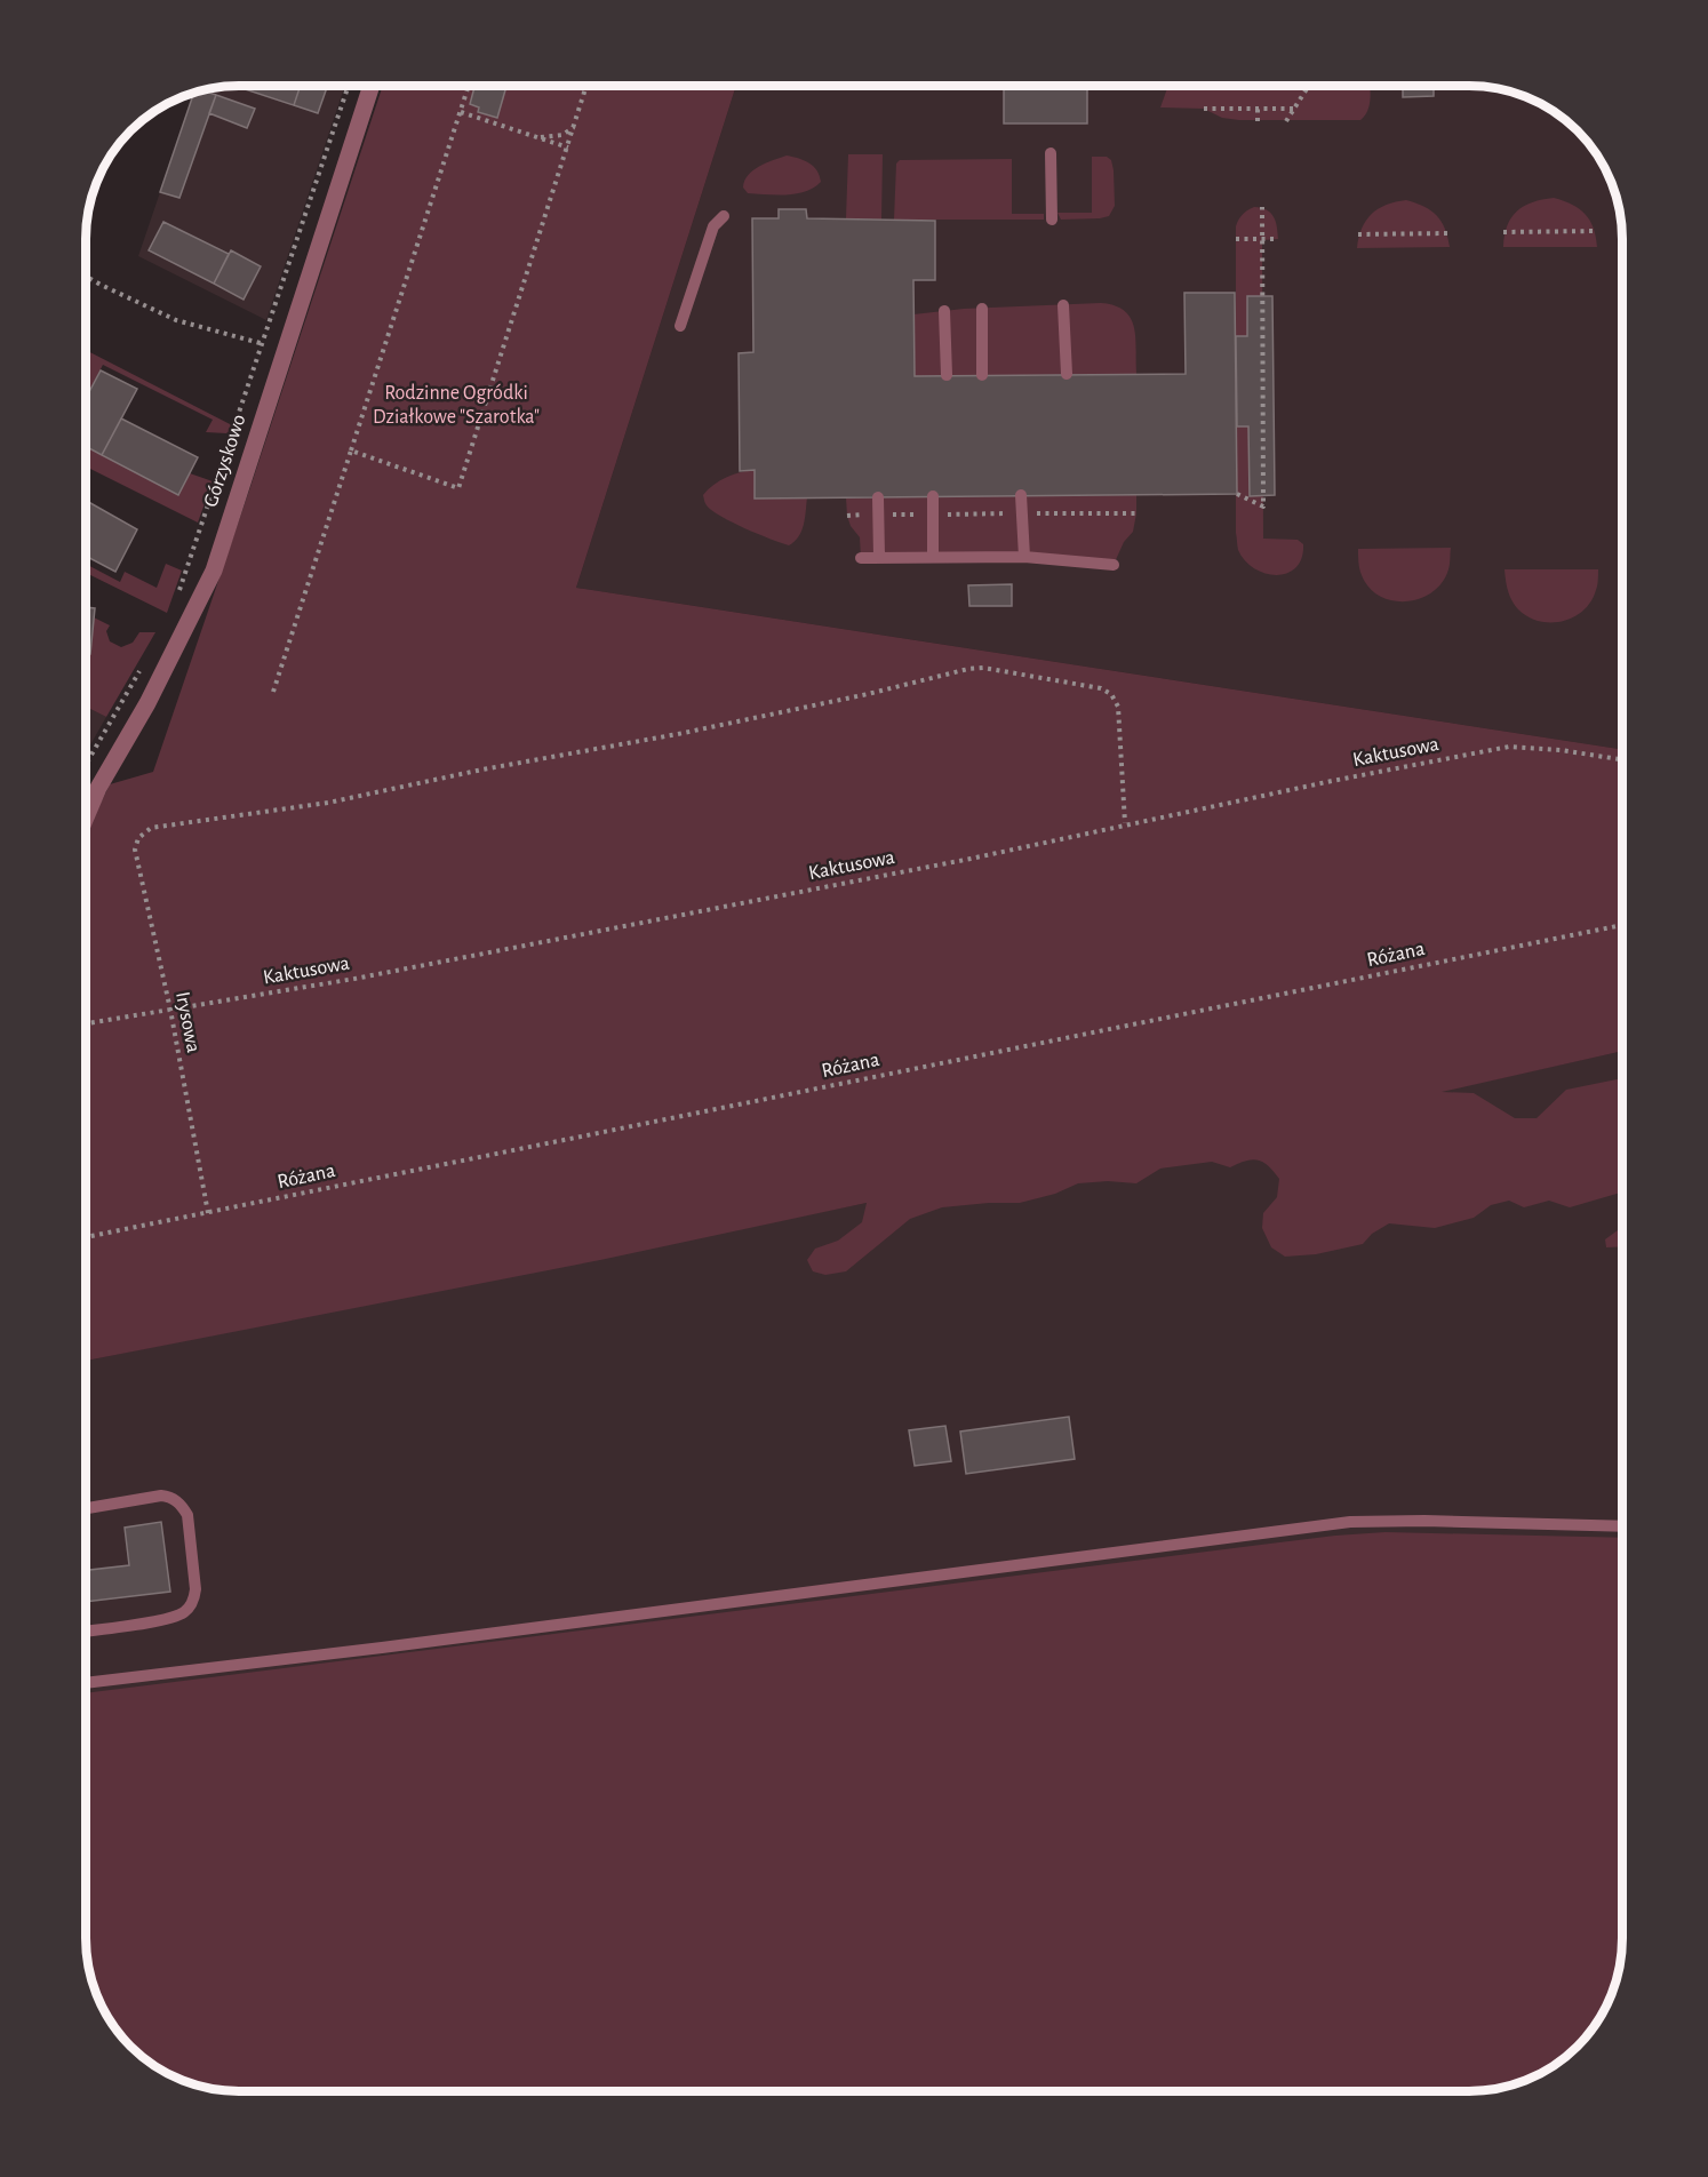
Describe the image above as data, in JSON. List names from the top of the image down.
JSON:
{
  "streets": {
    "street": ["Górzyskowo"],
    "path": ["Kaktusowa", "Różana", "Irysowa"]
  },
  "crossings": [
    ["Kaktusowa", "Irysowa"],
    ["Różana", "Irysowa"]
  ],
  "parks": ["Rodzinne Ogródki Działkowe \"Szarotka\""]
}
